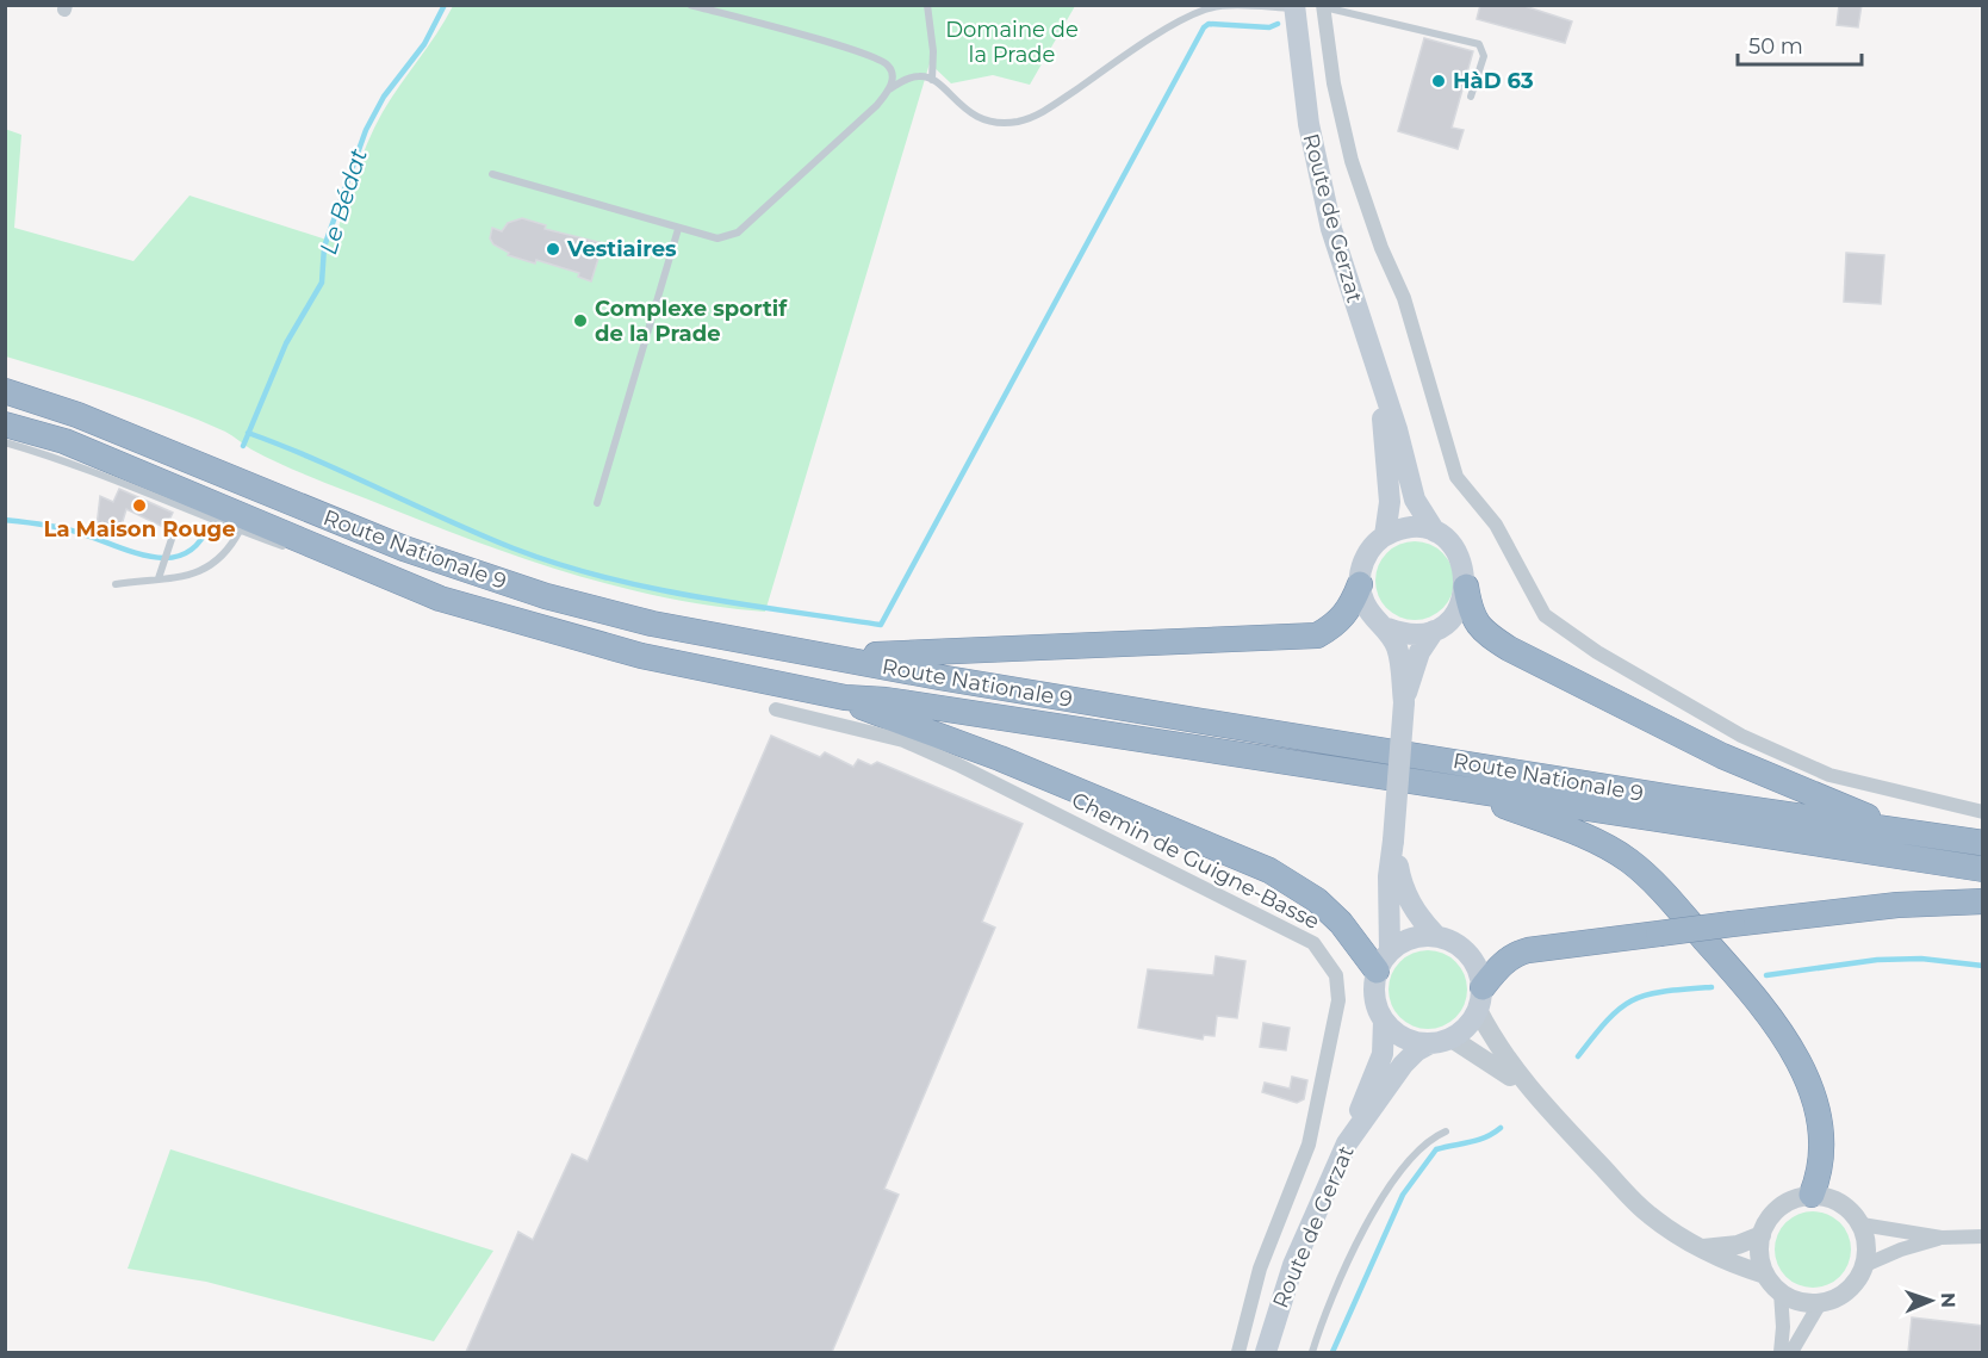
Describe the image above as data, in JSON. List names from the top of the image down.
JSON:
{
  "streets": {
    "highway": ["Route Nationale 9"],
    "main road": ["Route de Gerzat"],
    "street": ["Chemin de Guigne-Basse"]
  },
  "water": ["Le Bédat"],
  "parks": ["Domaine de la Prade"],
  "places": [
    "HàD 63",
    "Vestiaires",
    "Complexe sportif de la Prade",
    "La Maison Rouge"
  ],
  "scale_bar": "50 m",
  "north": "right"
}
